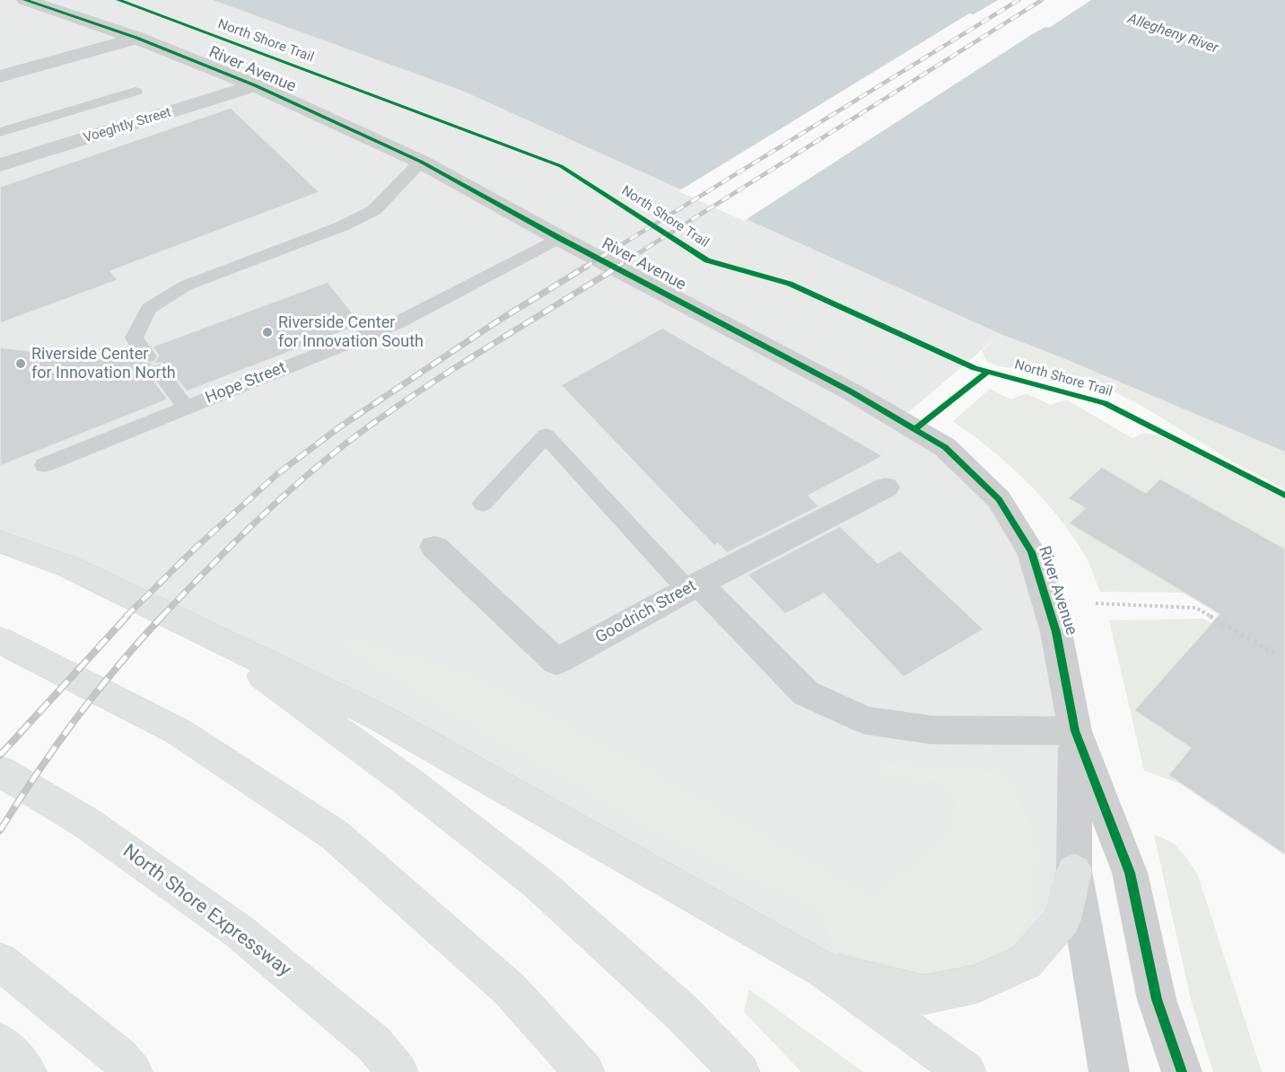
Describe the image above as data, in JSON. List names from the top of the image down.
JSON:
{
  "streets": {
    "highway": ["North Shore Expressway"],
    "street": ["River Avenue", "Voeghtly Street", "Goodrich Street"],
    "lane": ["Hope Street"],
    "cycle path": ["North Shore Trail"]
  },
  "crossings": [
    ["River Avenue", "Voeghtly Street"],
    ["River Avenue", "Hope Street"]
  ],
  "water": ["Allegheny River"],
  "places": ["Riverside Center for Innovation South", "Riverside Center for Innovation North"]
}
